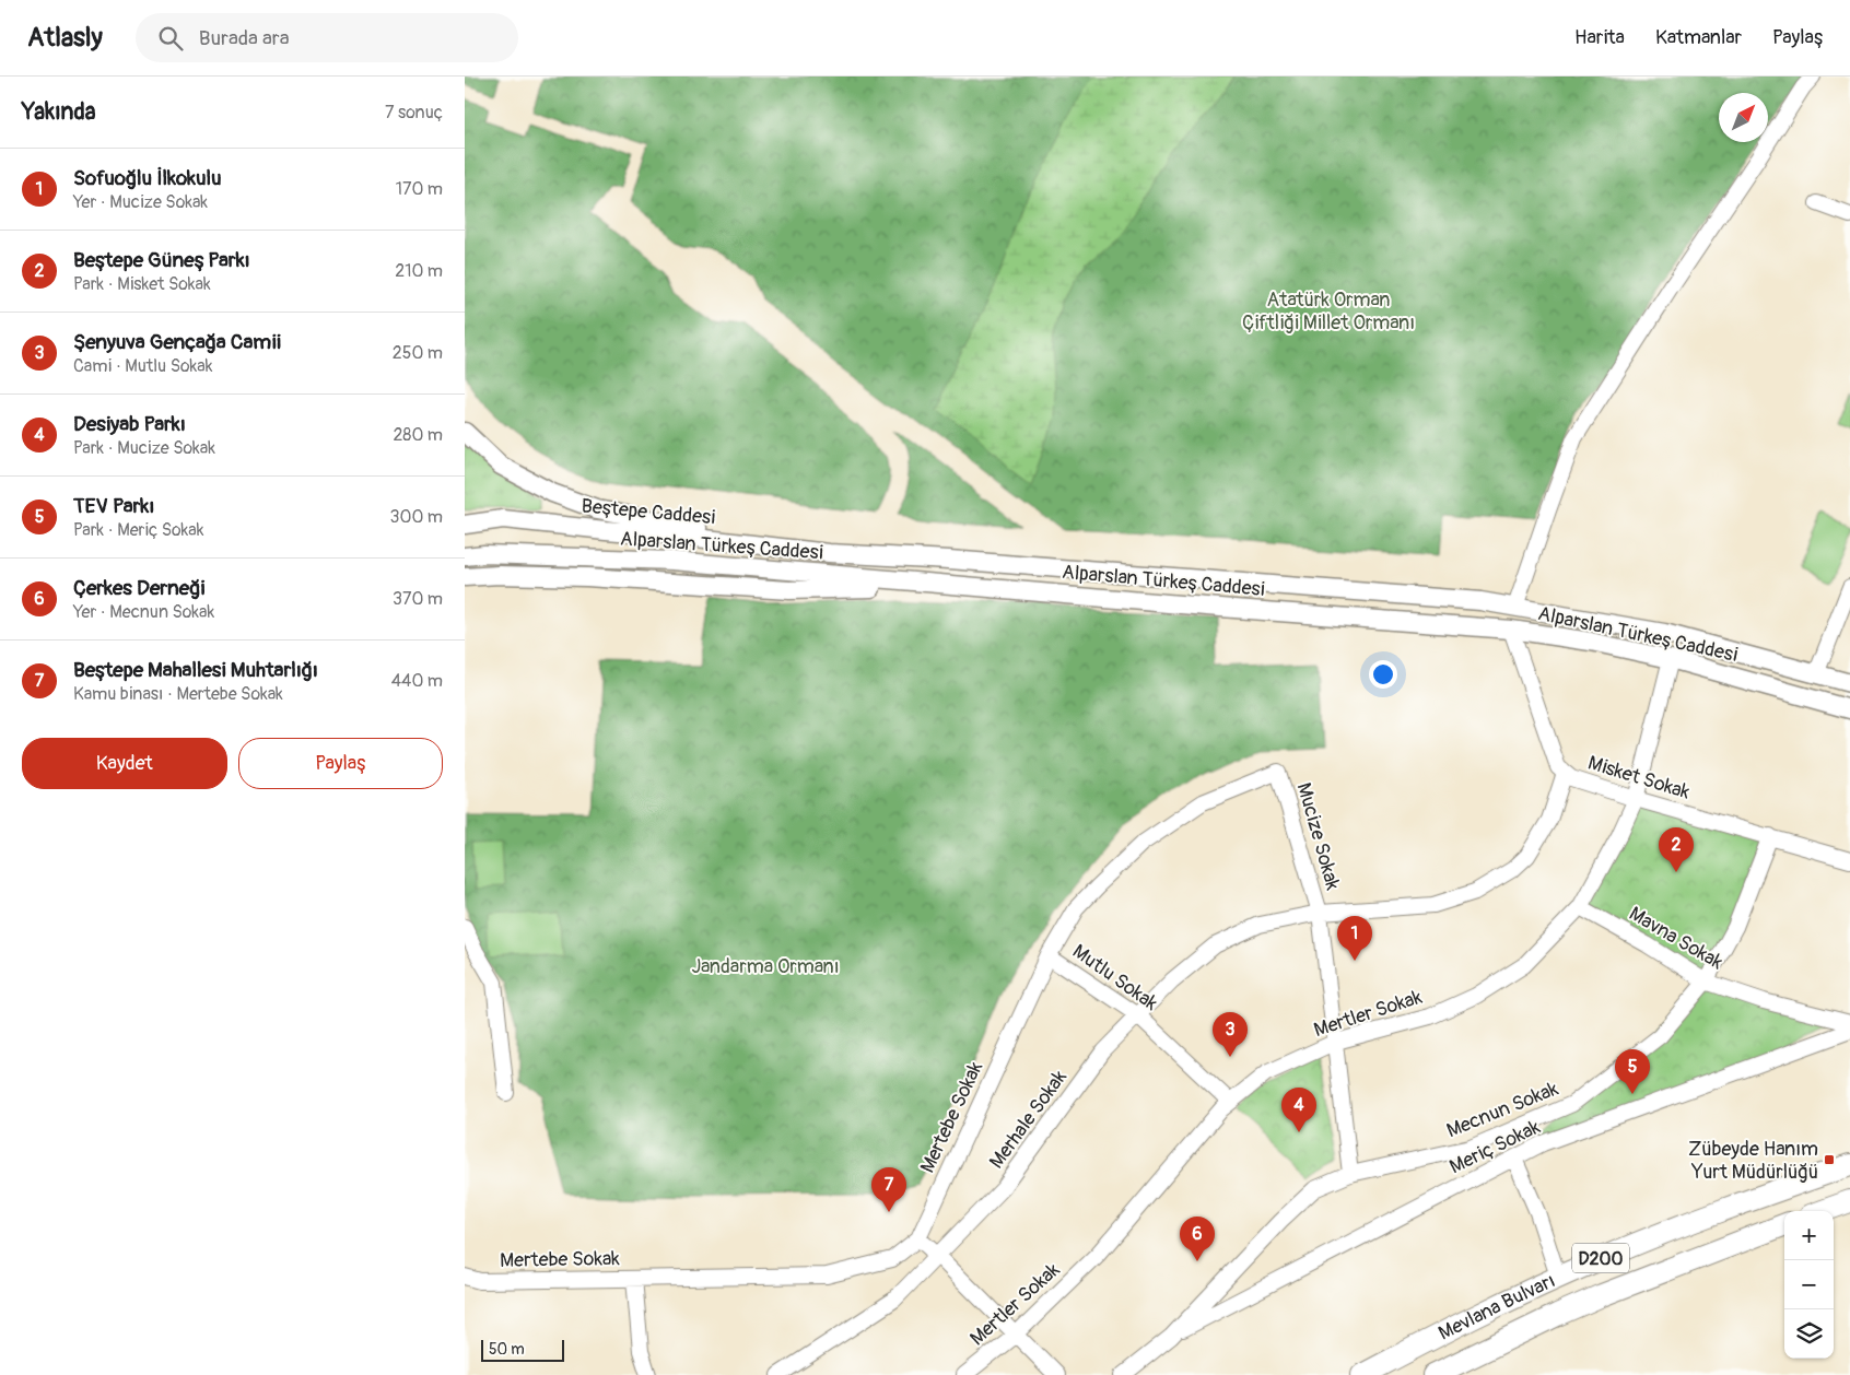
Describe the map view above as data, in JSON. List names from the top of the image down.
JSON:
{
  "streets": {
    "highway": ["D200", "Mevlana Bulvarı"],
    "main road": ["Beştepe Caddesi", "Alparslan Türkeş Caddesi"],
    "street": [
      "Misket Sokak",
      "Mucize Sokak",
      "Mavna Sokak",
      "Mutlu Sokak",
      "Mertler Sokak",
      "Mecnun Sokak",
      "Mertebe Sokak",
      "Merhale Sokak",
      "Meriç Sokak"
    ]
  },
  "crossings": [
    ["Beştepe Caddesi", "Alparslan Türkeş Caddesi"],
    ["Alparslan Türkeş Caddesi", "Misket Sokak"],
    ["Alparslan Türkeş Caddesi", "Mertler Sokak"],
    ["Misket Sokak", "Mertler Sokak"],
    ["Misket Sokak", "Mecnun Sokak"],
    ["Misket Sokak", "Merhale Sokak"],
    ["Mucize Sokak", "Mertler Sokak"],
    ["Mucize Sokak", "Mecnun Sokak"],
    ["Mucize Sokak", "Mertebe Sokak"],
    ["Mucize Sokak", "Merhale Sokak"],
    ["Mavna Sokak", "Mertler Sokak"],
    ["Mavna Sokak", "Mecnun Sokak"],
    ["Mutlu Sokak", "Mertler Sokak"],
    ["Mutlu Sokak", "Mertebe Sokak"],
    ["Mutlu Sokak", "Merhale Sokak"],
    ["Mecnun Sokak", "Meriç Sokak"]
  ],
  "parks": ["Atatürk Orman Çiftliği Millet Ormanı", "Jandarma Ormanı"],
  "places": {
    "transit": ["Zübeyde Hanım Yurt Müdürlüğü"]
  },
  "scale_bar": "50 m",
  "north": "top right",
  "page": {
    "header": "Atlasly",
    "search": "Burada ara",
    "nav": ["Harita", "Katmanlar", "Paylaş"],
    "heading": ["Yakında", "7 sonuç"],
    "list": [
      {
        "mark": "1",
        "name": "Sofuoğlu İlkokulu",
        "note": "Yer · Mucize Sokak",
        "value": "170 m"
      },
      {
        "mark": "2",
        "name": "Beştepe Güneş Parkı",
        "note": "Park · Misket Sokak",
        "value": "210 m"
      },
      {
        "mark": "3",
        "name": "Şenyuva Gençağa Camii",
        "note": "Cami · Mutlu Sokak",
        "value": "250 m"
      },
      {
        "mark": "4",
        "name": "Desiyab Parkı",
        "note": "Park · Mucize Sokak",
        "value": "280 m"
      },
      {
        "mark": "5",
        "name": "TEV Parkı",
        "note": "Park · Meriç Sokak",
        "value": "300 m"
      },
      {
        "mark": "6",
        "name": "Çerkes Derneği",
        "note": "Yer · Mecnun Sokak",
        "value": "370 m"
      },
      {
        "mark": "7",
        "name": "Beştepe Mahallesi Muhtarlığı",
        "note": "Kamu binası · Mertebe Sokak",
        "value": "440 m"
      }
    ],
    "buttons": ["Kaydet", "Paylaş"],
    "pins": [
      "2",
      "1",
      "3",
      "5",
      "4",
      "7",
      "6"
    ],
    "map_buttons": ["+", "−"],
    "scale": "50 m"
  }
}
